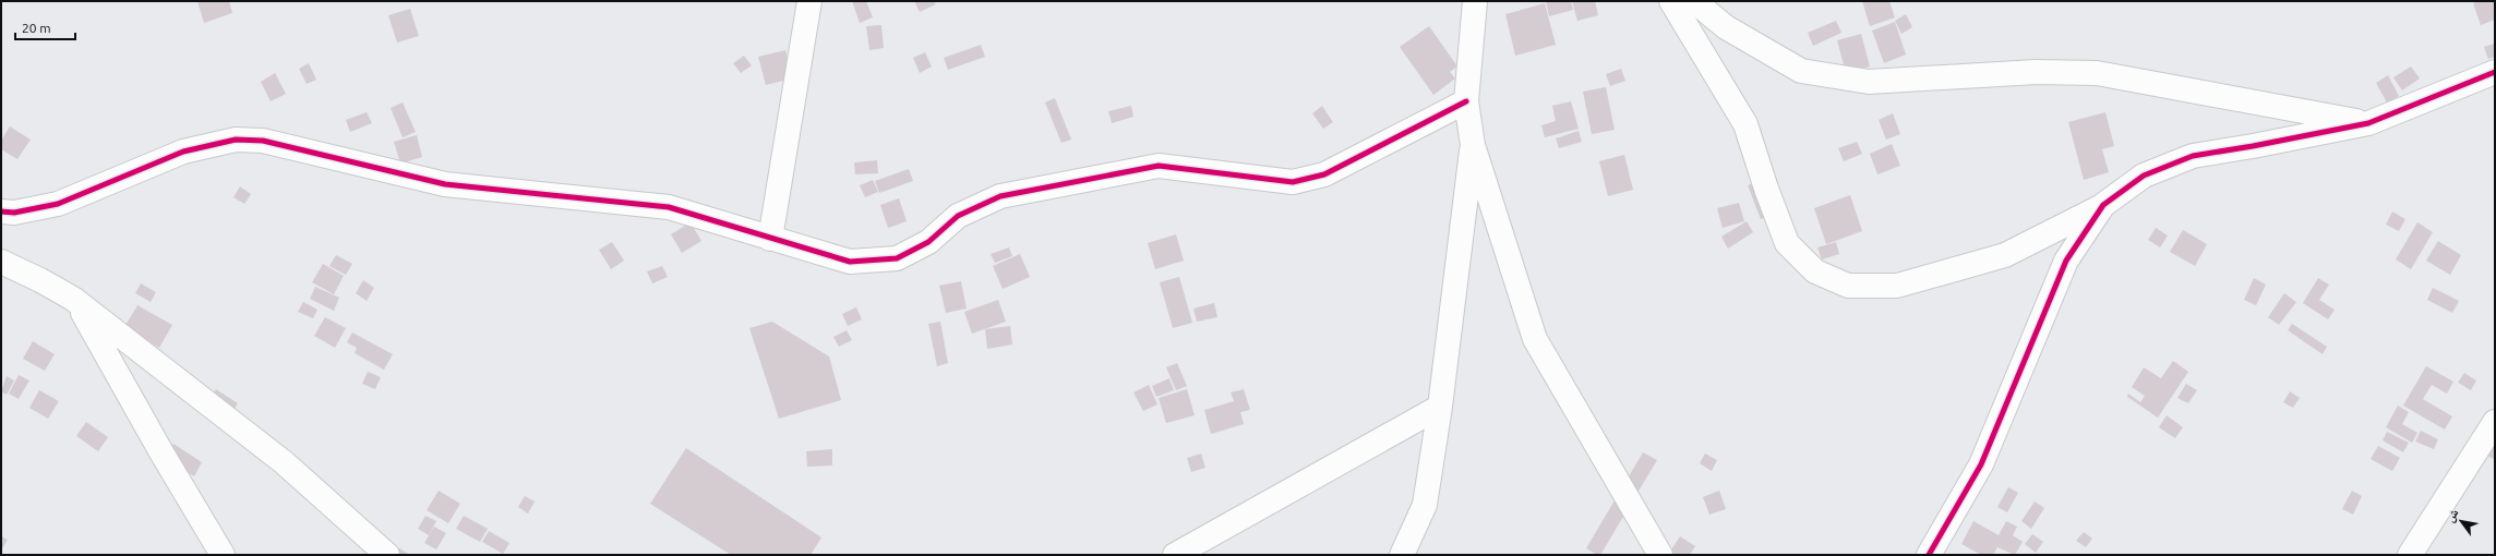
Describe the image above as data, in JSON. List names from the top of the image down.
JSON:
{
  "scale_bar": "20 m",
  "north": "top left"
}
